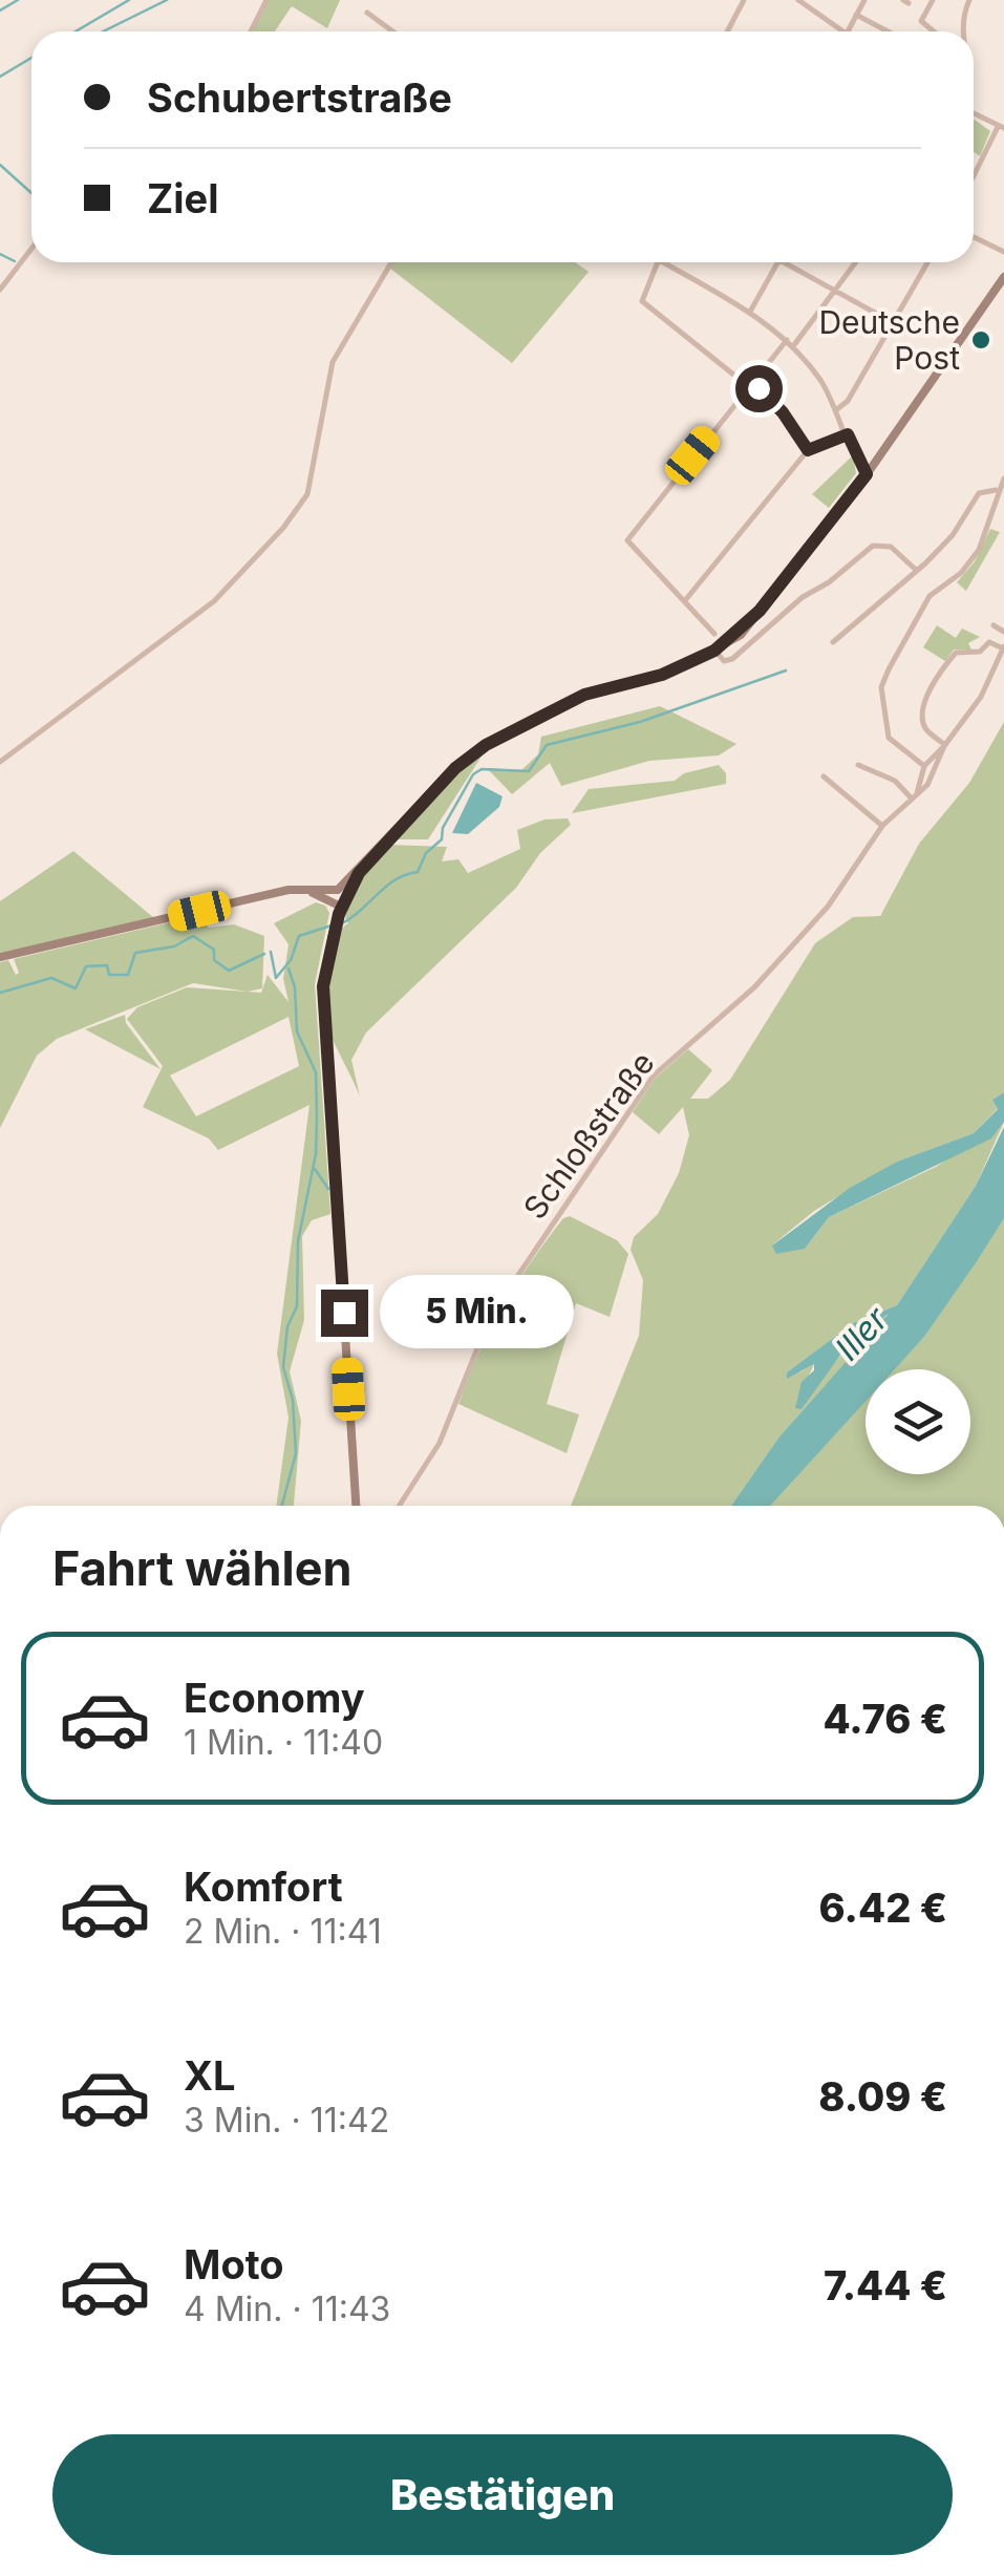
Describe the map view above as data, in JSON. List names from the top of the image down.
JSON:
{
  "streets": {
    "street": ["Schloßstraße"]
  },
  "water": ["Iller"],
  "places": ["Deutsche Post"],
  "page": {
    "banner": ["Schubertstraße", "Ziel"],
    "bubble": "5 Min.",
    "heading": "Fahrt wählen",
    "list": [
      {
        "name": "Economy",
        "note": "1 Min. · 11:40",
        "value": "4.76 €"
      },
      {
        "name": "Komfort",
        "note": "2 Min. · 11:41",
        "value": "6.42 €"
      },
      {
        "name": "XL",
        "note": "3 Min. · 11:42",
        "value": "8.09 €"
      },
      {
        "name": "Moto",
        "note": "4 Min. · 11:43",
        "value": "7.44 €"
      }
    ],
    "buttons": "Bestätigen"
  }
}
